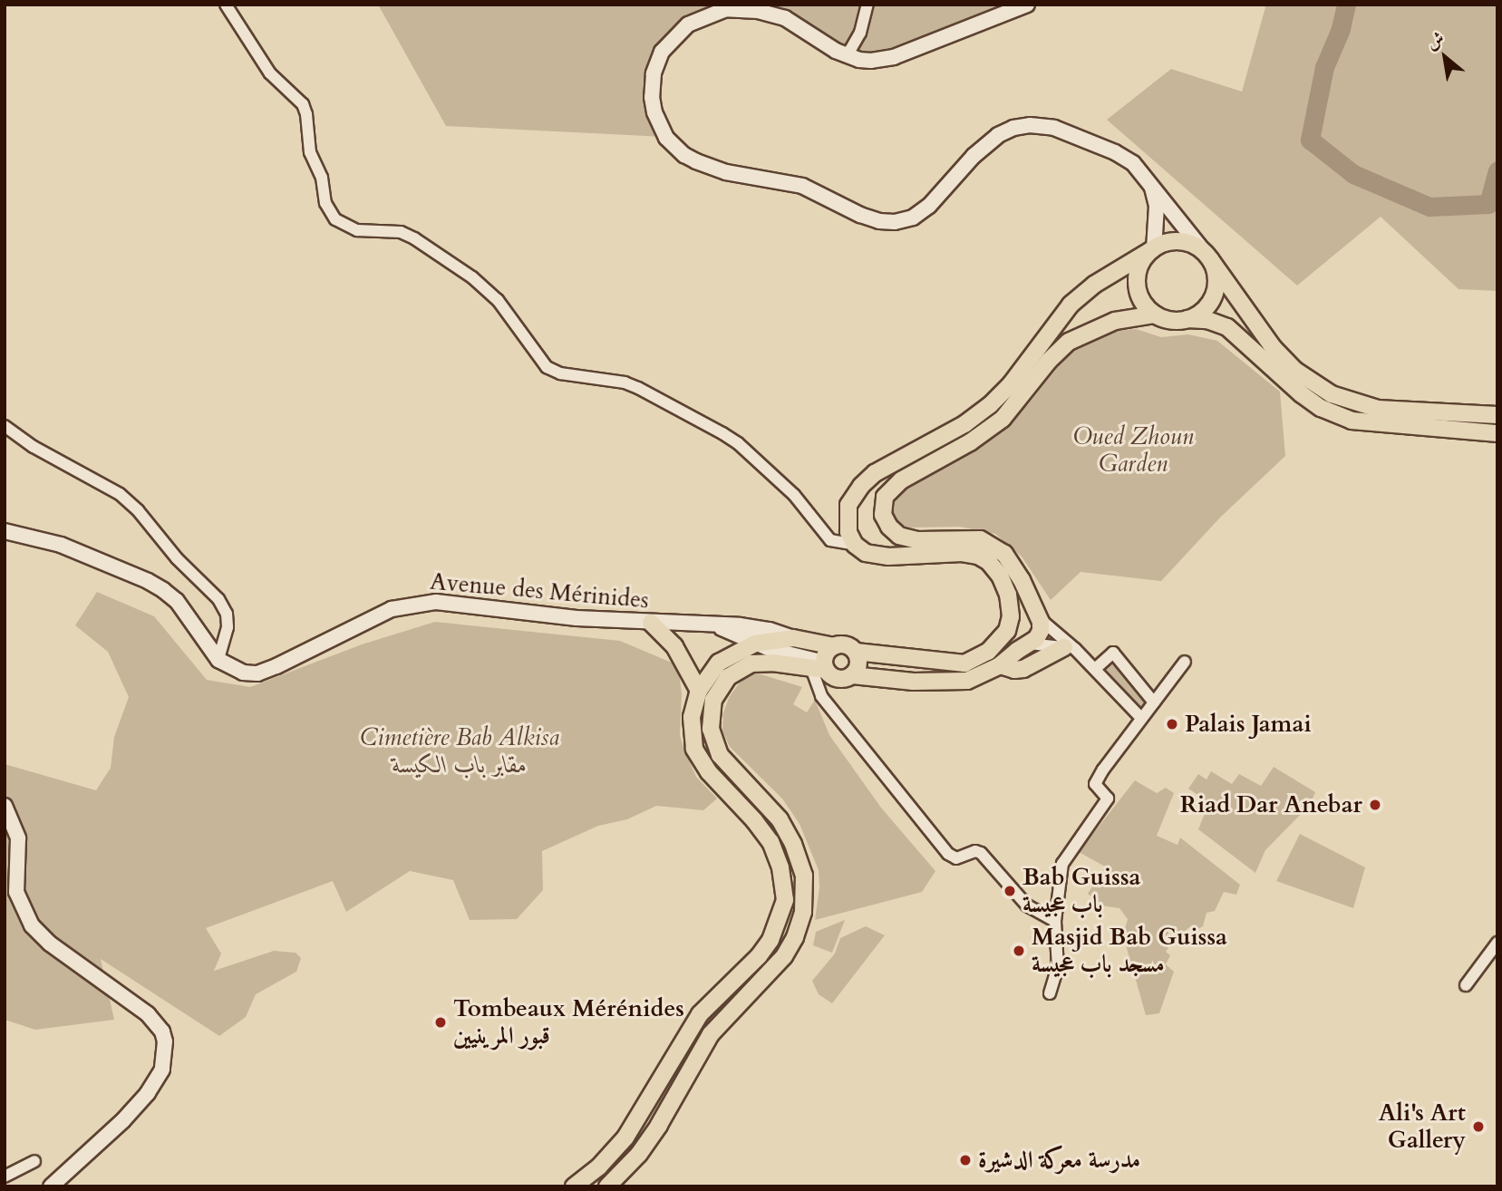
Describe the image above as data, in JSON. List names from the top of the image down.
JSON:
{
  "streets": {
    "main road": ["Avenue des Mérinides"]
  },
  "parks": ["Oued Zhoun Garden", "Cimetière Bab Alkisa مقابر باب الكيسة"],
  "places": [
    "Palais Jamai",
    "Riad Dar Anebar",
    "Bab Guissa باب عجيسة",
    "Masjid Bab Guissa مسجد باب عجيسة",
    "Tombeaux Mérénides قبور المرينيين",
    "Ali's Art Gallery",
    "مدرسة معركة الدشيرة"
  ],
  "north": "top left"
}
